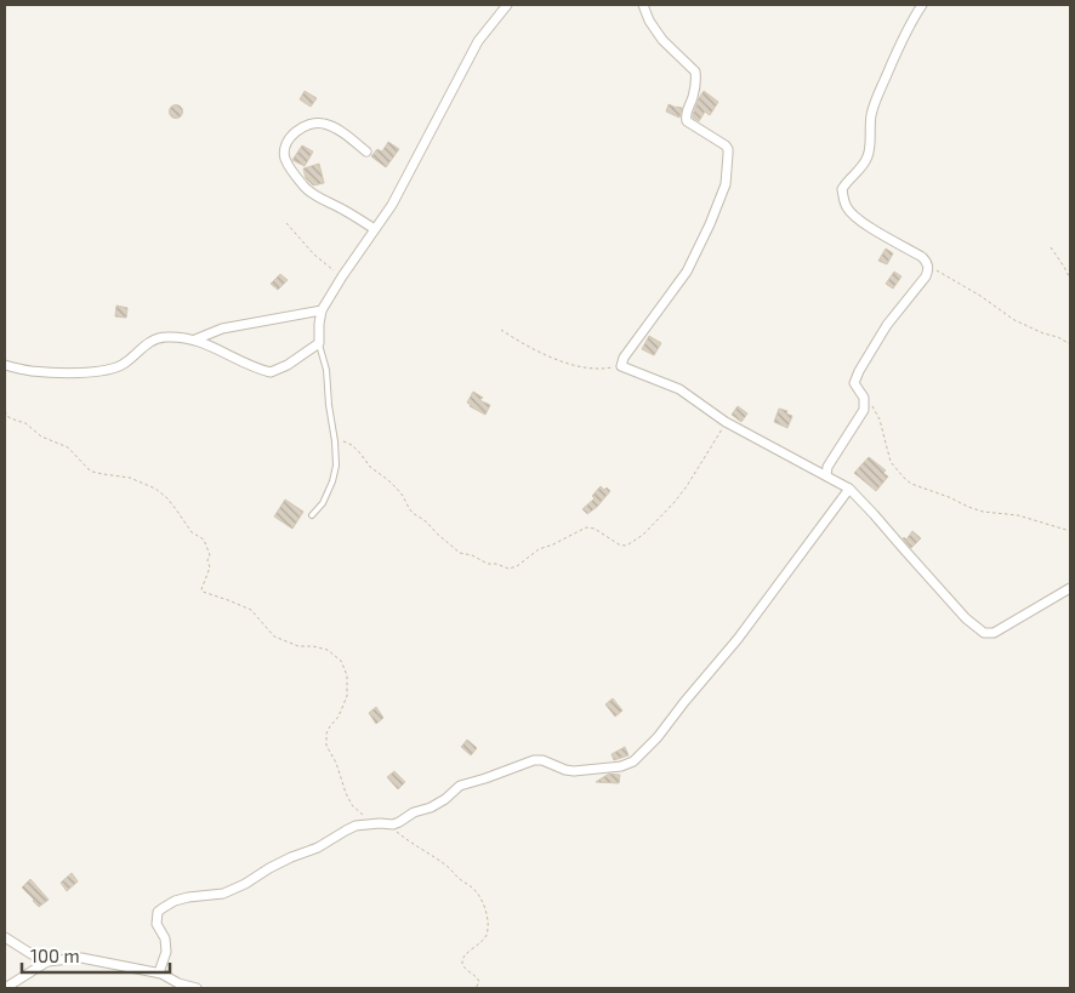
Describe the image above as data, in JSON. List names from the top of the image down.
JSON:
{
  "scale_bar": "100 m"
}
